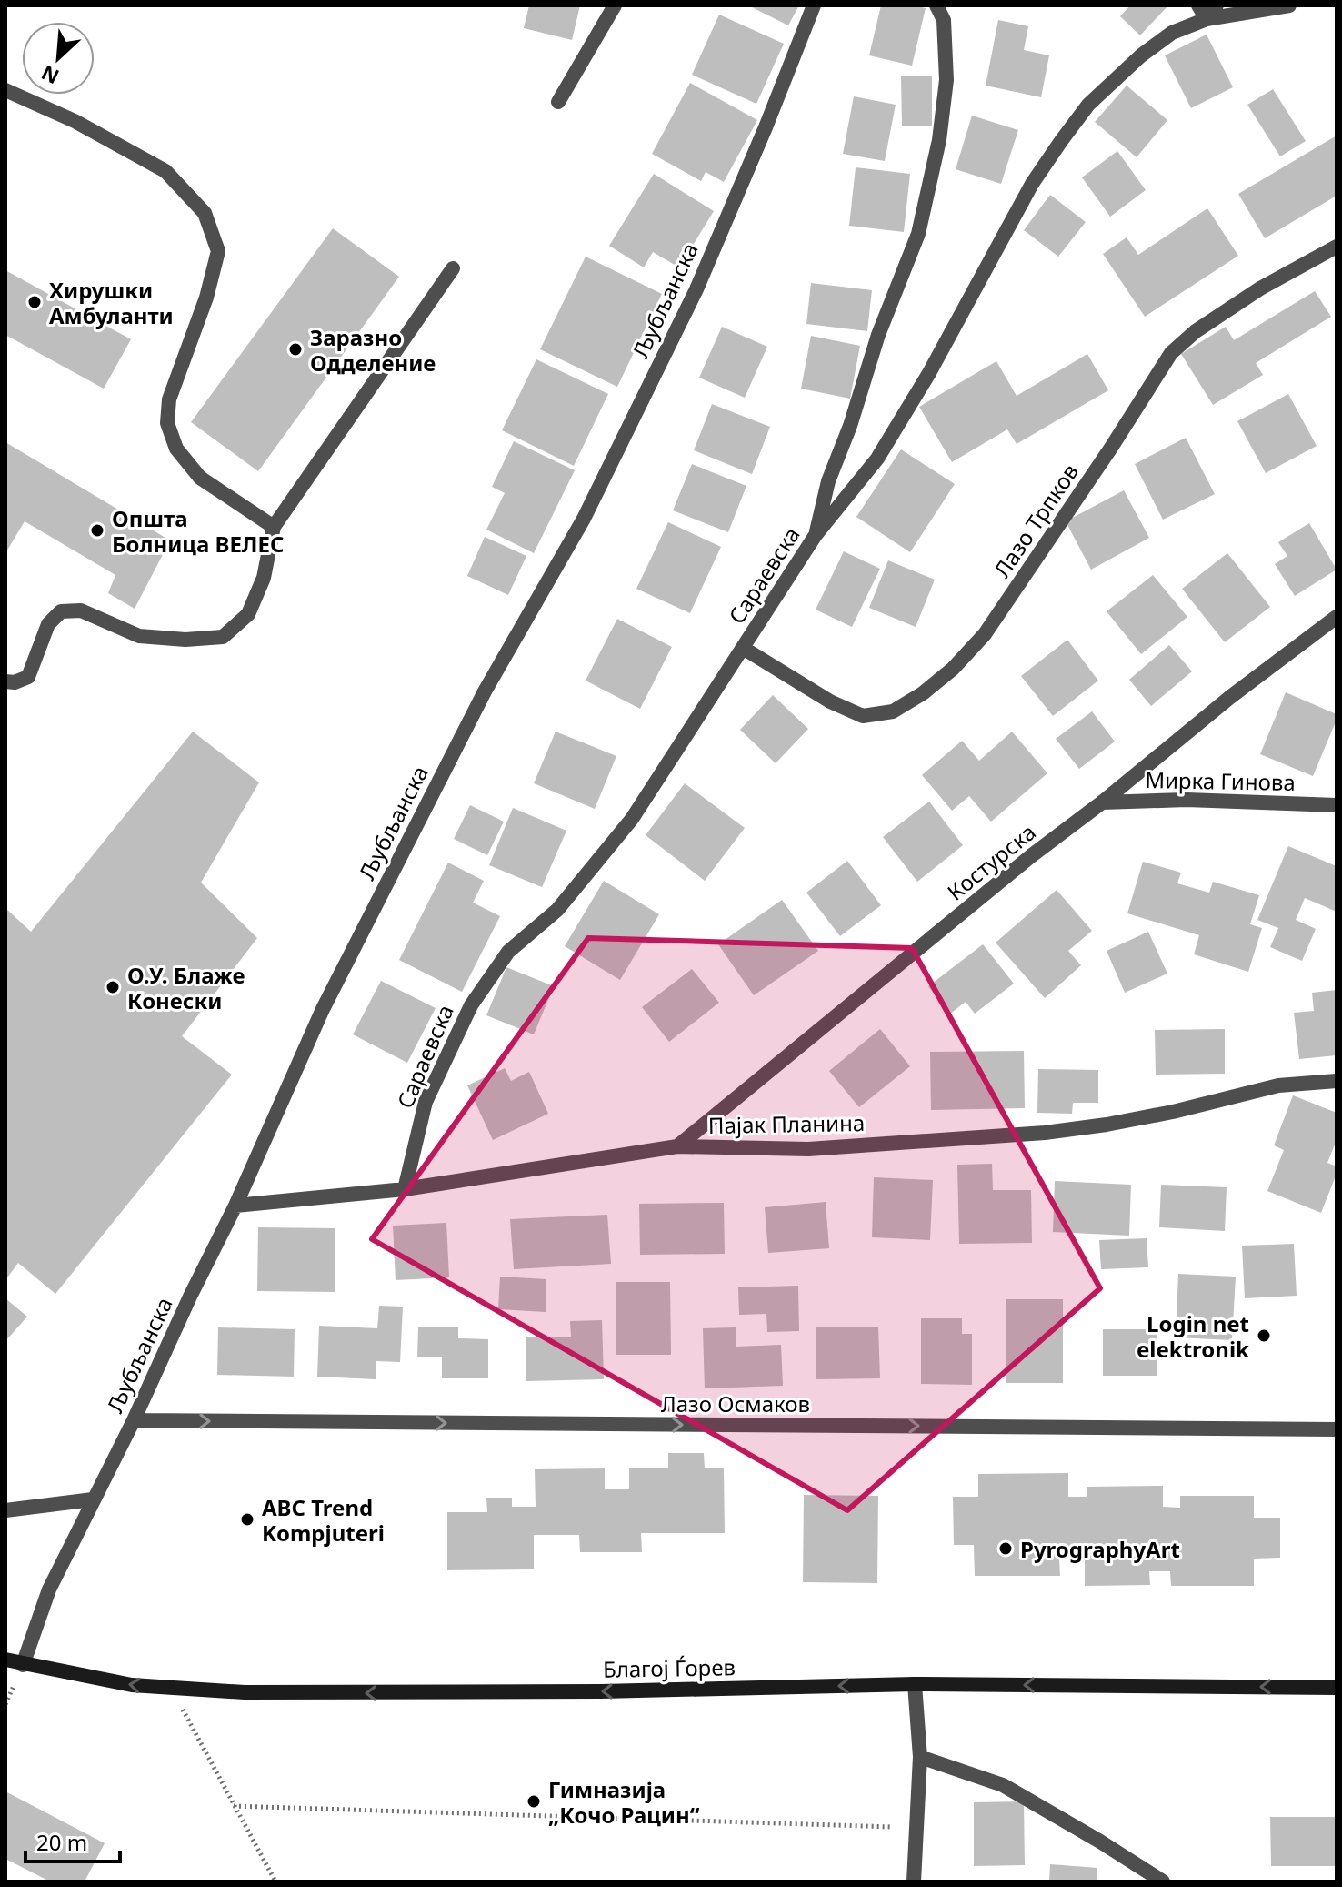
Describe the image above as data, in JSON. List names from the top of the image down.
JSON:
{
  "streets": {
    "main road": ["Благој Ѓорев"],
    "street": [
      "Љубљанска",
      "Лазо Трпков",
      "Сараевска",
      "Мирка Гинова",
      "Костурска",
      "Пајак Планина",
      "Лазо Осмаков"
    ]
  },
  "crossings": [
    ["Љубљанска", "Пајак Планина"],
    ["Љубљанска", "Лазо Осмаков"],
    ["Љубљанска", "Благој Ѓорев"],
    ["Лазо Трпков", "Сараевска"],
    ["Сараевска", "Пајак Планина"],
    ["Мирка Гинова", "Костурска"],
    ["Костурска", "Пајак Планина"]
  ],
  "one_way": ["Лазо Осмаков", "Благој Ѓорев"],
  "places": [
    "Хирушки Амбуланти",
    "Заразно Одделение",
    "Општа Болница ВЕЛЕС",
    "О.У. Блаже Конески",
    "Login net elektronik",
    "ABC Trend Kompjuteri",
    "PyrographyArt",
    "Гимназија „Кочо Рацин“"
  ],
  "scale_bar": "20 m",
  "north": "bottom left"
}
